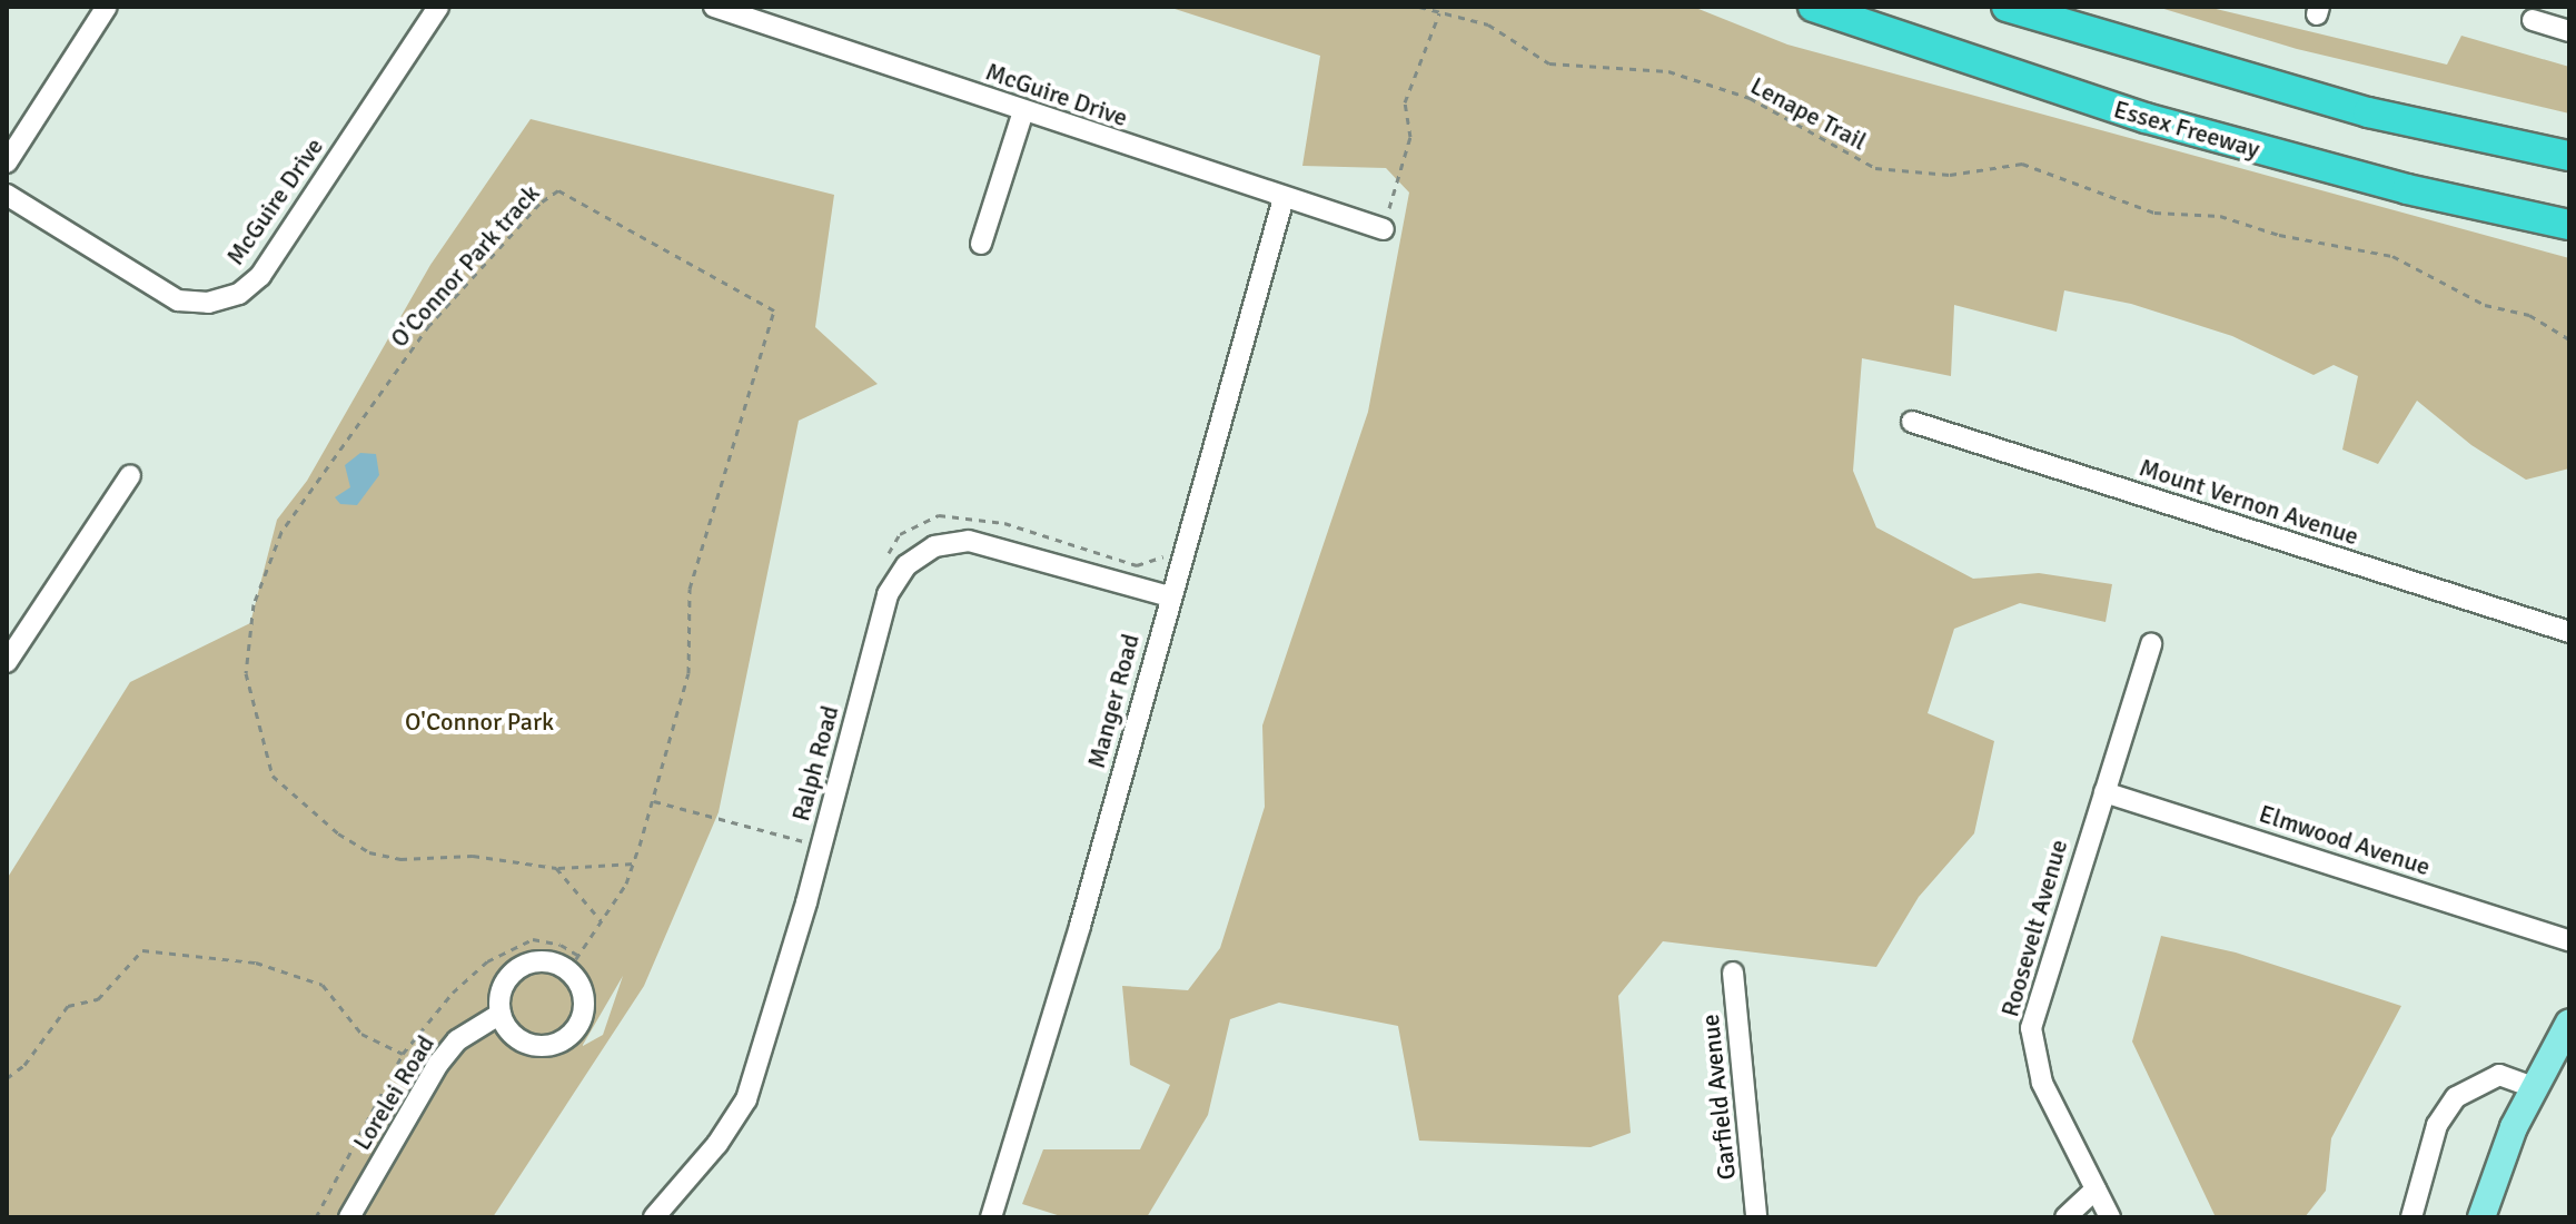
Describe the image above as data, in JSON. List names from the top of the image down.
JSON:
{
  "streets": {
    "highway": ["Essex Freeway"],
    "street": [
      "McGuire Drive",
      "Mount Vernon Avenue",
      "Manger Road",
      "Ralph Road",
      "Elmwood Avenue",
      "Roosevelt Avenue",
      "Lorelei Road",
      "Garfield Avenue"
    ],
    "path": ["Lenape Trail", "O'Connor Park track"]
  },
  "crossings": [
    ["McGuire Drive", "Manger Road"],
    ["O'Connor Park track", "Lorelei Road"],
    ["Manger Road", "Ralph Road"],
    ["Elmwood Avenue", "Roosevelt Avenue"]
  ],
  "parks": ["O'Connor Park"]
}
